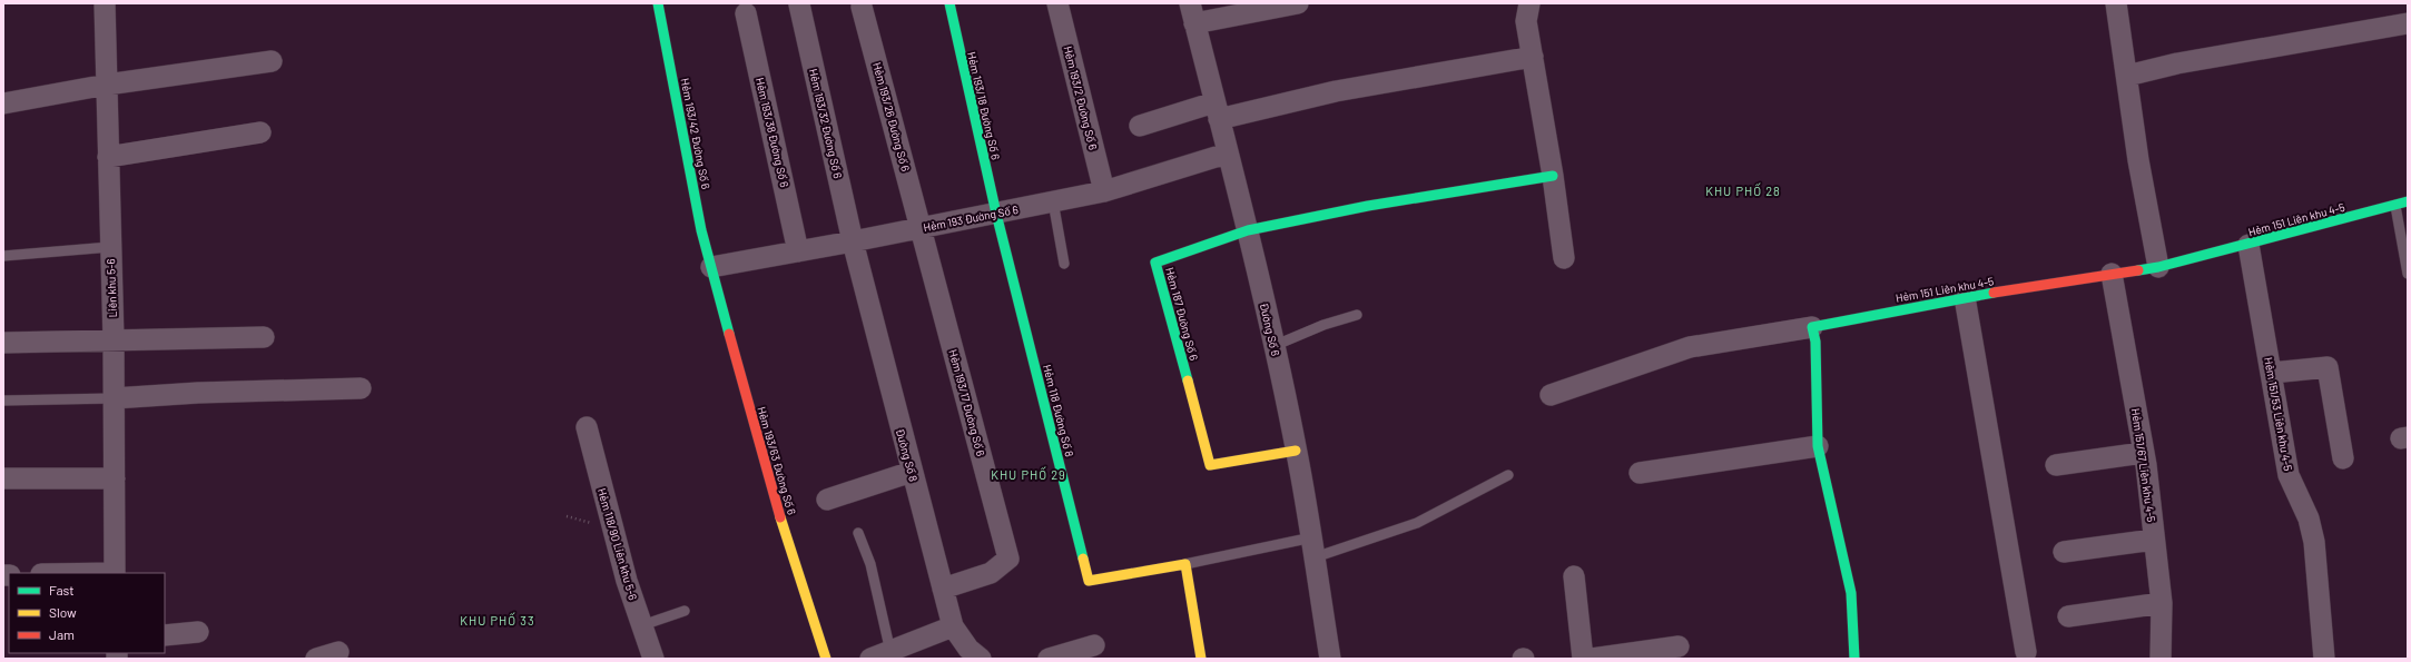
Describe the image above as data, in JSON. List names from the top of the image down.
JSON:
{
  "streets": {
    "street": [
      "Hẻm 193/2 Đường Số 6",
      "Hẻm 193/18 Đường Số 6",
      "Hẻm 193/26 Đường Số 6",
      "Hẻm 193/32 Đường Số 6",
      "Hẻm 193/38 Đường Số 6",
      "Hẻm 193/42 Đường Số 6",
      "Hẻm 193 Đường Số 6",
      "Hẻm 151 Liên khu 4-5",
      "Liên khu 5-6",
      "Hẻm 187 Đường Số 6",
      "Đường Số 6",
      "Hẻm 193/17 Đường Số 6",
      "Hẻm 118 Đường Số 8",
      "Hẻm 151/53 Liên khu 4-5",
      "Đường Số 8",
      "Hẻm 193/63 Đường Số 6",
      "Hẻm 151/67 Liên khu 4-5",
      "Hẻm 118/90 Liên khu 5-6"
    ]
  },
  "crossings": [
    ["Hẻm 193/2 Đường Số 6", "Hẻm 193 Đường Số 6"],
    ["Hẻm 193/18 Đường Số 6", "Hẻm 193 Đường Số 6"],
    ["Hẻm 193/18 Đường Số 6", "Hẻm 118 Đường Số 8"],
    ["Hẻm 193/26 Đường Số 6", "Hẻm 193 Đường Số 6"],
    ["Hẻm 193/26 Đường Số 6", "Hẻm 193/17 Đường Số 6"],
    ["Hẻm 193/32 Đường Số 6", "Hẻm 193 Đường Số 6"],
    ["Hẻm 193/32 Đường Số 6", "Đường Số 8"],
    ["Hẻm 193/38 Đường Số 6", "Hẻm 193 Đường Số 6"],
    ["Hẻm 193/42 Đường Số 6", "Hẻm 193 Đường Số 6"],
    ["Hẻm 193/42 Đường Số 6", "Hẻm 193/63 Đường Số 6"],
    ["Hẻm 193 Đường Số 6", "Đường Số 6"],
    ["Hẻm 193 Đường Số 6", "Hẻm 193/17 Đường Số 6"],
    ["Hẻm 193 Đường Số 6", "Hẻm 118 Đường Số 8"],
    ["Hẻm 193 Đường Số 6", "Đường Số 8"],
    ["Hẻm 193 Đường Số 6", "Hẻm 193/63 Đường Số 6"],
    ["Hẻm 151 Liên khu 4-5", "Hẻm 151/53 Liên khu 4-5"],
    ["Hẻm 151 Liên khu 4-5", "Hẻm 151/67 Liên khu 4-5"],
    ["Hẻm 187 Đường Số 6", "Đường Số 6"],
    ["Hẻm 193/17 Đường Số 6", "Đường Số 8"]
  ],
  "districts": ["KHU PHỐ 28", "KHU PHỐ 29", "KHU PHỐ 33"],
  "legend": ["Fast", "Slow", "Jam"]
}
